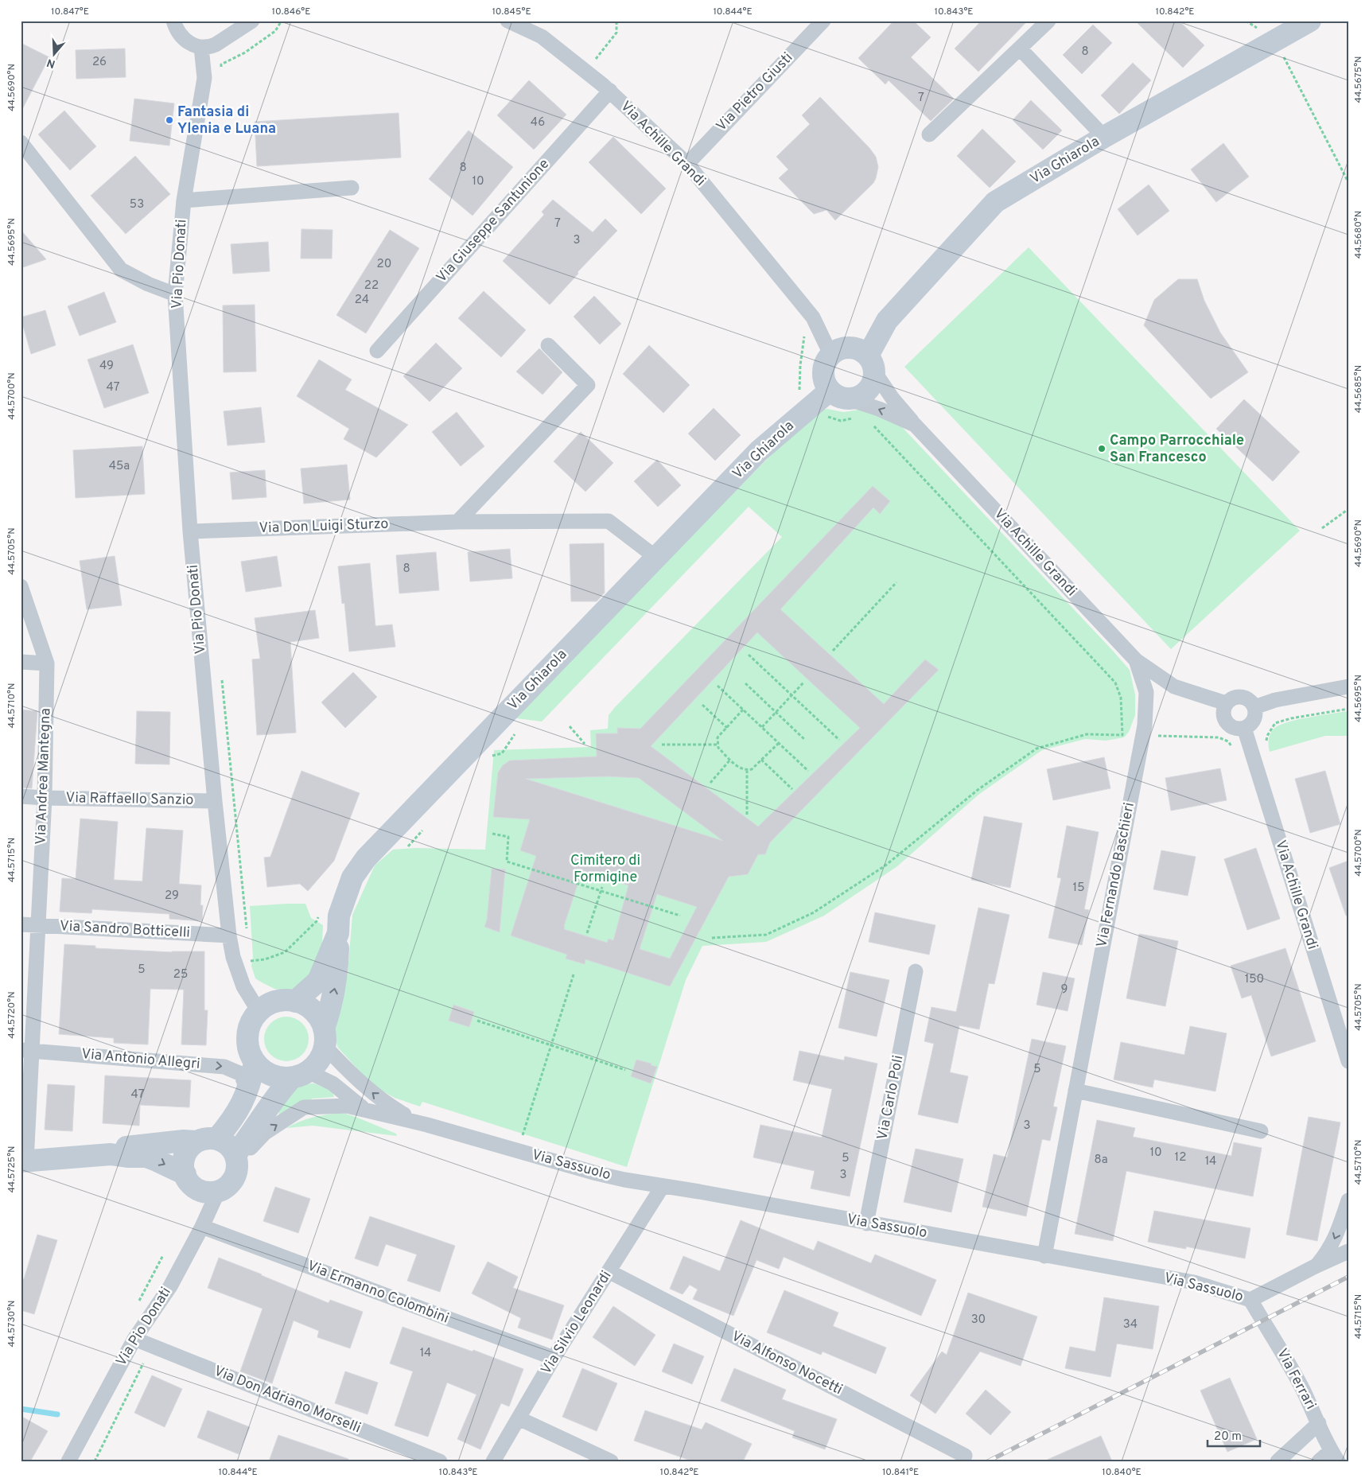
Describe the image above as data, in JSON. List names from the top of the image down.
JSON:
{
  "streets": {
    "street": [
      "Via Pietro Giusti",
      "Via Achille Grandi",
      "Via Ghiarola",
      "Via Giuseppe Santunione",
      "Via Pio Donati",
      "Via Don Luigi Sturzo",
      "Via Andrea Mantegna",
      "Via Raffaello Sanzio",
      "Via Fernando Baschieri",
      "Via Sandro Botticelli",
      "Via Antonio Allegri",
      "Via Carlo Poli",
      "Via Sassuolo",
      "Via Ermanno Colombini",
      "Via Silvio Leonardi",
      "Via Alfonso Nocetti",
      "Via Ferrari",
      "Via Don Adriano Morselli"
    ]
  },
  "crossings": [
    ["Via Pietro Giusti", "Via Achille Grandi"],
    ["Via Achille Grandi", "Via Ghiarola"],
    ["Via Achille Grandi", "Via Giuseppe Santunione"],
    ["Via Achille Grandi", "Via Fernando Baschieri"],
    ["Via Ghiarola", "Via Pio Donati"],
    ["Via Ghiarola", "Via Don Luigi Sturzo"],
    ["Via Ghiarola", "Via Sassuolo"],
    ["Via Pio Donati", "Via Don Luigi Sturzo"],
    ["Via Pio Donati", "Via Raffaello Sanzio"],
    ["Via Pio Donati", "Via Sandro Botticelli"],
    ["Via Pio Donati", "Via Sassuolo"],
    ["Via Pio Donati", "Via Ermanno Colombini"],
    ["Via Pio Donati", "Via Don Adriano Morselli"],
    ["Via Andrea Mantegna", "Via Raffaello Sanzio"],
    ["Via Andrea Mantegna", "Via Sandro Botticelli"],
    ["Via Andrea Mantegna", "Via Antonio Allegri"],
    ["Via Fernando Baschieri", "Via Sassuolo"],
    ["Via Carlo Poli", "Via Sassuolo"],
    ["Via Sassuolo", "Via Silvio Leonardi"],
    ["Via Sassuolo", "Via Ferrari"],
    ["Via Ermanno Colombini", "Via Silvio Leonardi"],
    ["Via Silvio Leonardi", "Via Alfonso Nocetti"]
  ],
  "parks": ["Cimitero di Formigine"],
  "places": ["Fantasia di Ylenia e Luana", "Campo Parrocchiale San Francesco"],
  "house_numbers": [
    "8",
    "26",
    "7",
    "46",
    "8",
    "10",
    "53",
    "7",
    "3",
    "20",
    "22",
    "24",
    "49",
    "47",
    "45a",
    "8",
    "15",
    "29",
    "5",
    "25",
    "150",
    "9",
    "5",
    "47",
    "3",
    "10",
    "12",
    "5",
    "8a",
    "14",
    "3",
    "30",
    "34",
    "14"
  ],
  "scale_bar": "20 m",
  "north": "bottom",
  "coordinates": [
    "10.847°E",
    "10.846°E",
    "10.845°E",
    "10.844°E",
    "10.843°E",
    "10.842°E",
    "44.5675°N",
    "44.5690°N",
    "44.5680°N",
    "44.5695°N",
    "44.5685°N",
    "44.5700°N",
    "44.5705°N",
    "44.5710°N",
    "44.5715°N",
    "44.5720°N",
    "44.5725°N",
    "44.5730°N",
    "10.841°E",
    "10.840°E"
  ]
}
